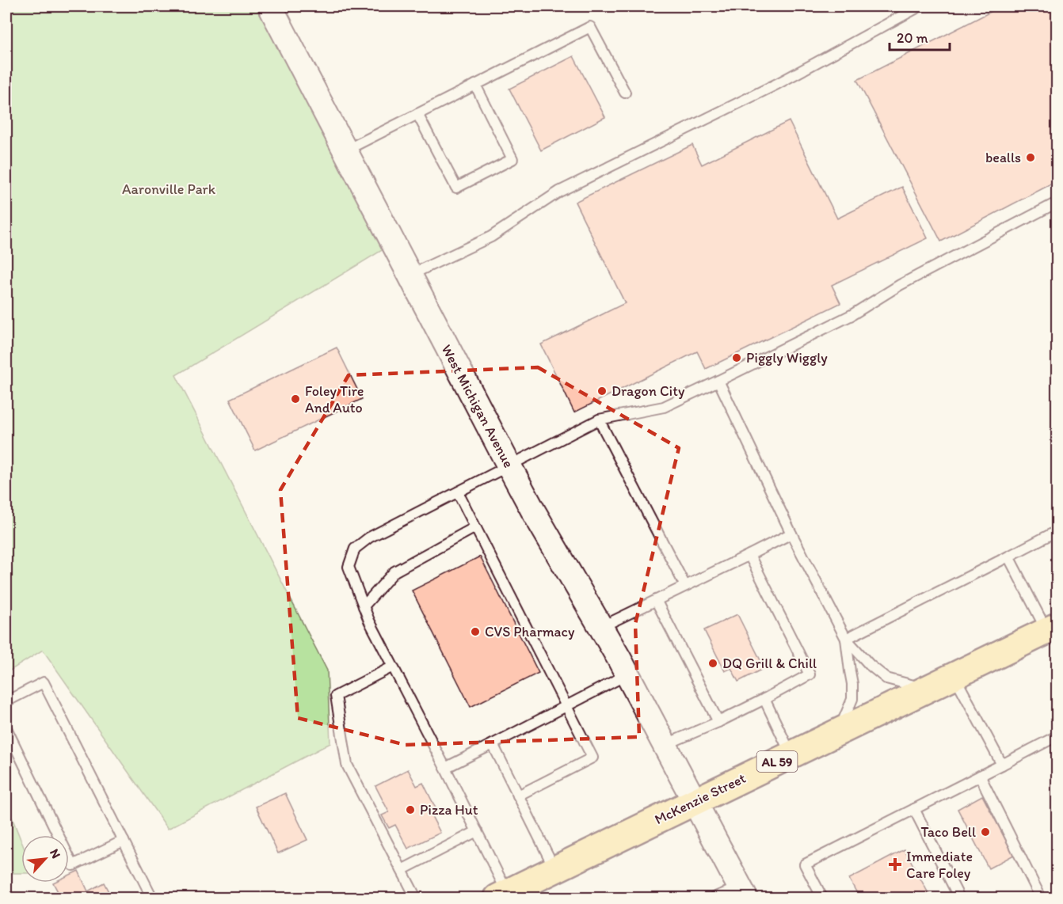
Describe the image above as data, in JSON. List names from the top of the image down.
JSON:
{
  "streets": {
    "main road": ["AL 59", "McKenzie Street"],
    "street": ["West Michigan Avenue"]
  },
  "crossings": [
    ["West Michigan Avenue", "McKenzie Street"]
  ],
  "parks": ["Aaronville Park"],
  "places": {
    "other": [
      "bealls",
      "Piggly Wiggly",
      "Dragon City",
      "Foley Tire And Auto",
      "CVS Pharmacy",
      "DQ Grill & Chill",
      "Pizza Hut",
      "Taco Bell"
    ],
    "health": ["Immediate Care Foley"]
  },
  "scale_bar": "20 m",
  "north": "top right"
}
